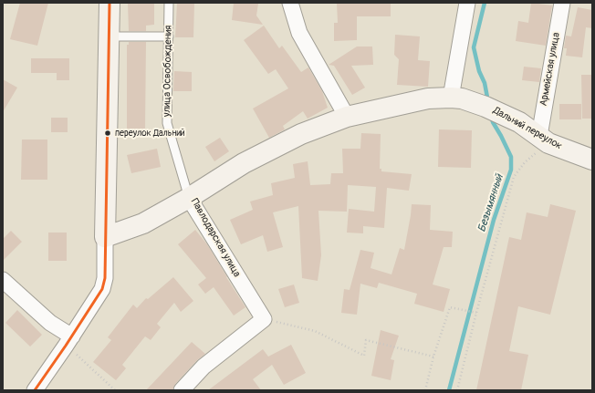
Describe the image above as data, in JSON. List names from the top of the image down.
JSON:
{
  "streets": {
    "main road": ["Дальний переулок", "Павлодарская улица"],
    "street": ["Армейская улица"],
    "lane": ["улица Освобождения"]
  },
  "crossings": [
    ["Армейская улица", "Дальний переулок"],
    ["улица Освобождения", "Павлодарская улица"],
    ["Дальний переулок", "Павлодарская улица"]
  ],
  "water": ["Безымянный"],
  "places": ["переулок Дальний"]
}
